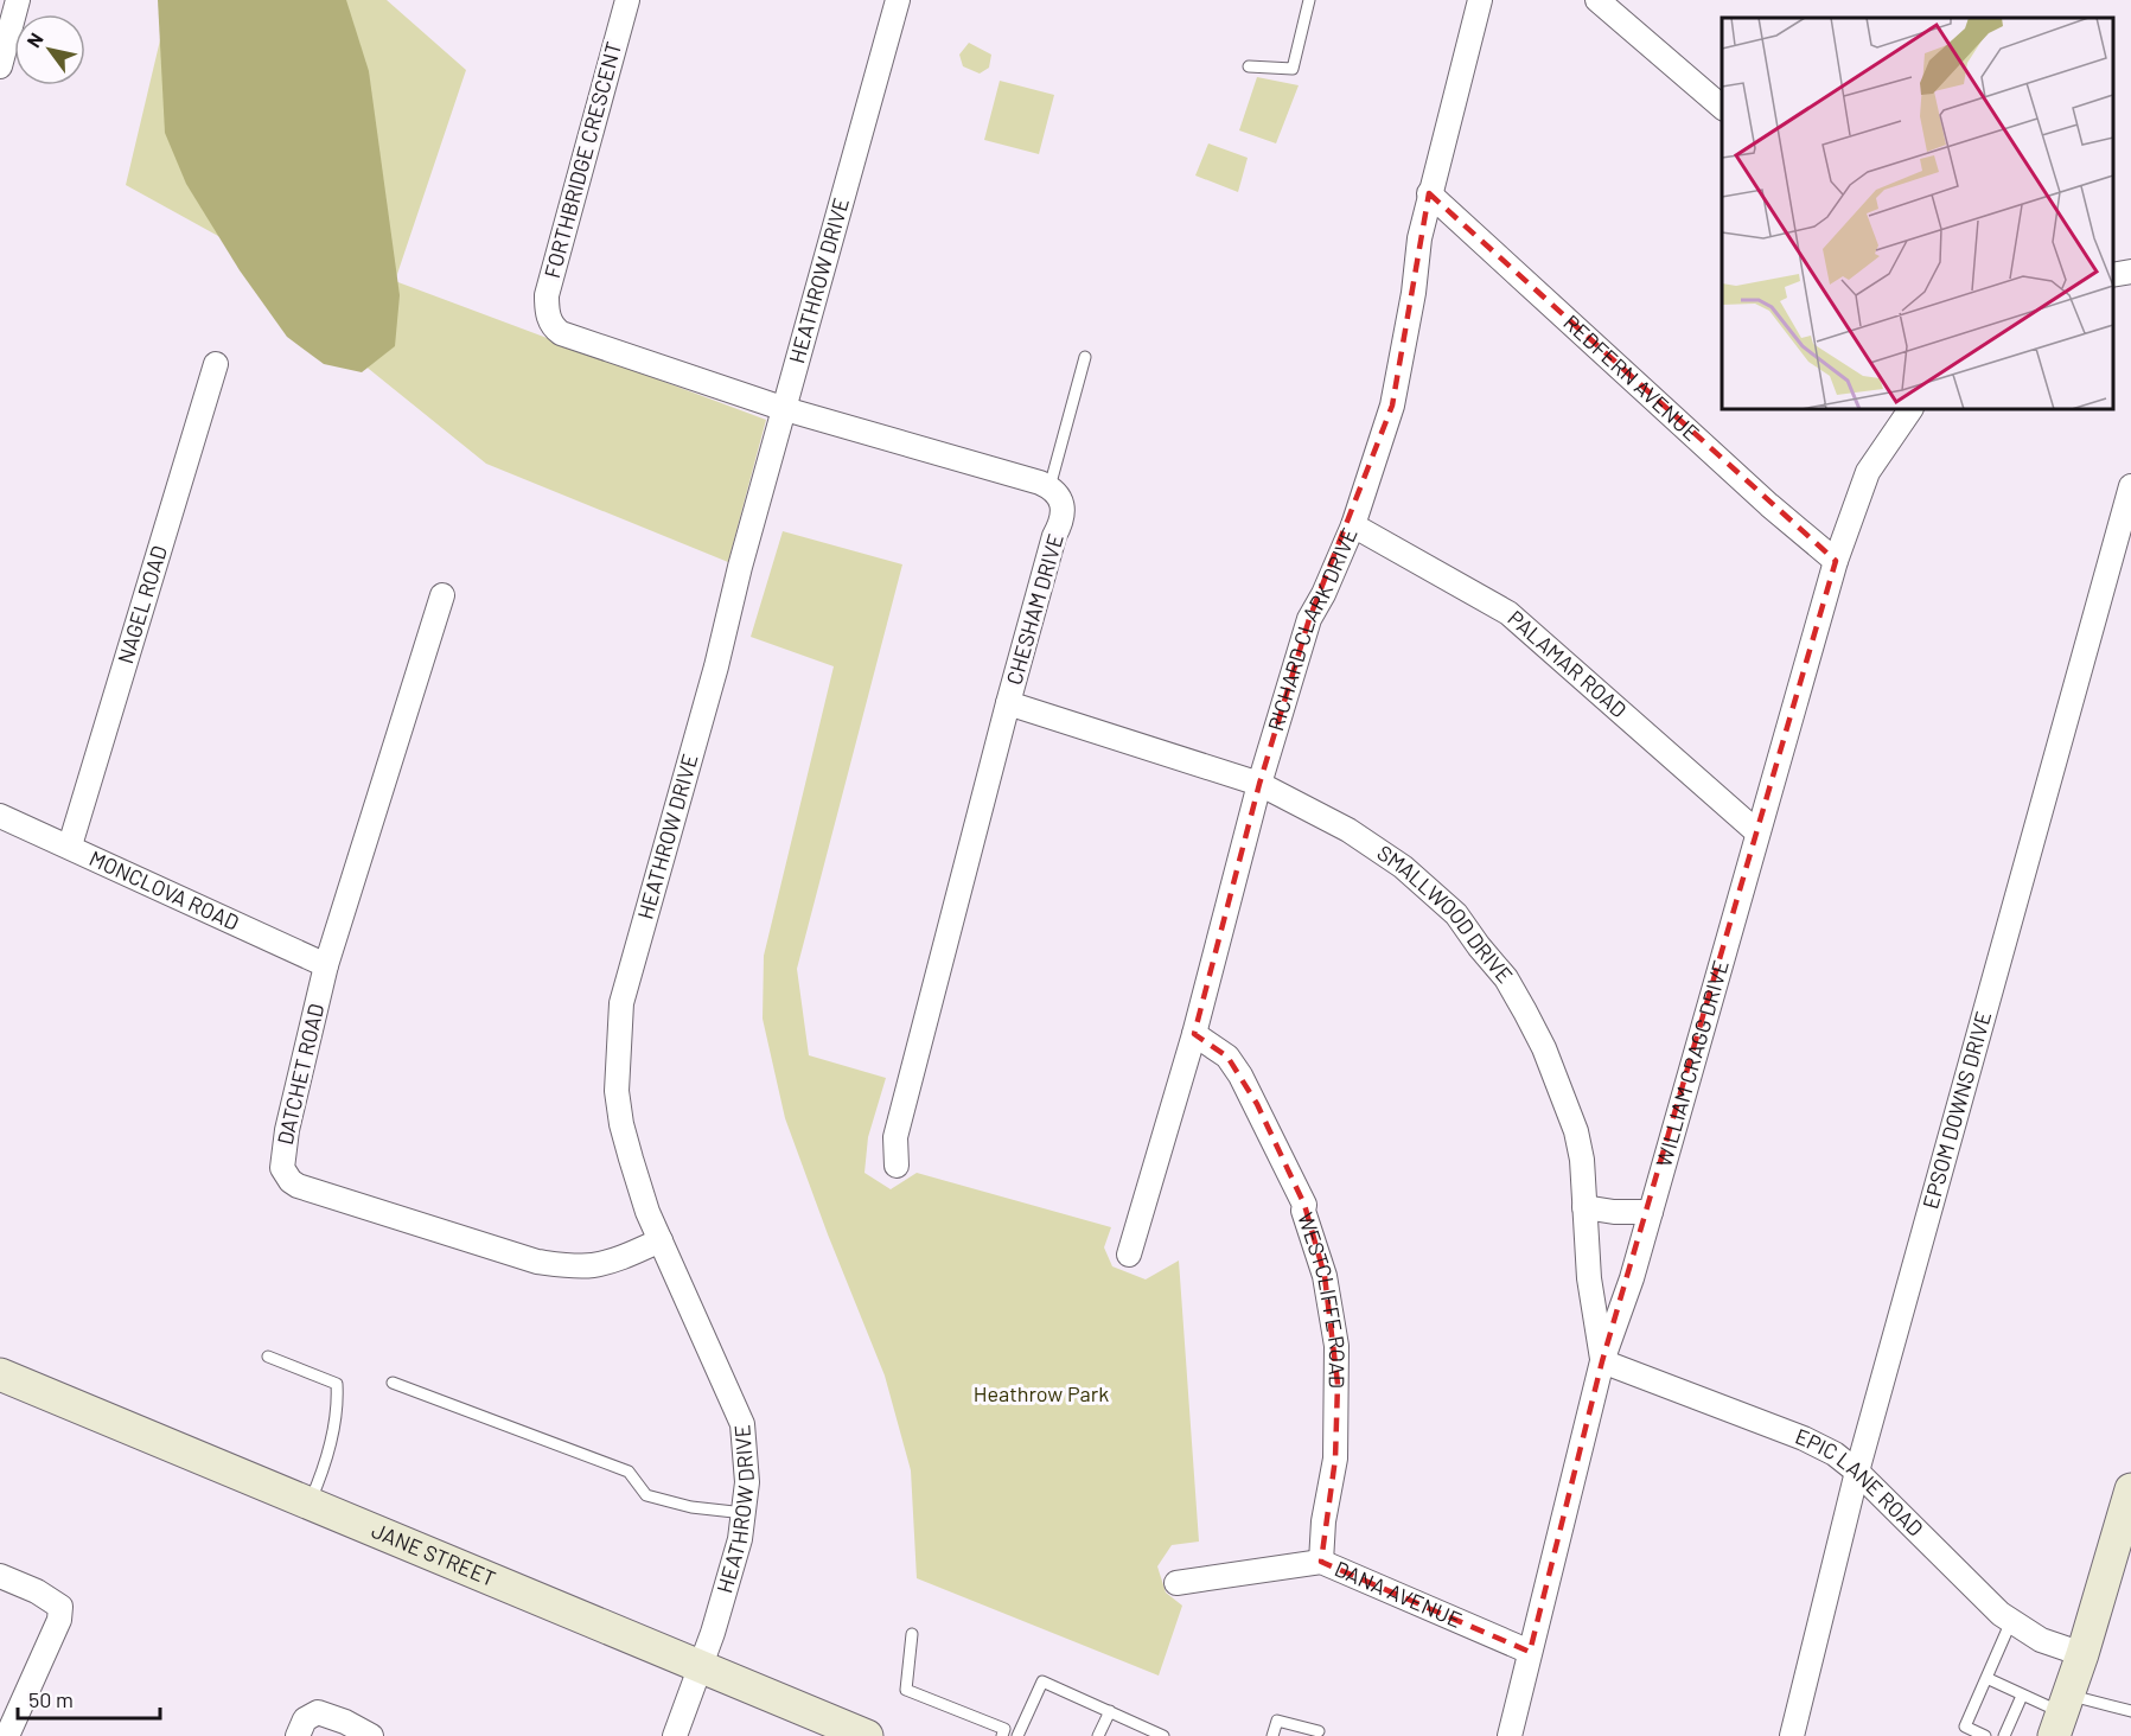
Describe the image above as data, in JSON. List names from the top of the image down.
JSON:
{
  "streets": {
    "main road": ["JANE STREET"],
    "street": [
      "FORTHBRIDGE CRESCENT",
      "HEATHROW DRIVE",
      "REDFERN AVENUE",
      "NAGEL ROAD",
      "CHESHAM DRIVE",
      "RICHARD CLARK DRIVE",
      "PALAMAR ROAD",
      "MONCLOVA ROAD",
      "SMALLWOOD DRIVE",
      "WILLIAM CRAGG DRIVE",
      "DATCHET ROAD",
      "EPSOM DOWNS DRIVE",
      "WESTCLIFFE ROAD",
      "EPIC LANE ROAD",
      "DANA AVENUE"
    ]
  },
  "crossings": [
    ["FORTHBRIDGE CRESCENT", "HEATHROW DRIVE"],
    ["HEATHROW DRIVE", "DATCHET ROAD"],
    ["HEATHROW DRIVE", "JANE STREET"],
    ["REDFERN AVENUE", "RICHARD CLARK DRIVE"],
    ["REDFERN AVENUE", "WILLIAM CRAGG DRIVE"],
    ["NAGEL ROAD", "MONCLOVA ROAD"],
    ["CHESHAM DRIVE", "SMALLWOOD DRIVE"],
    ["RICHARD CLARK DRIVE", "PALAMAR ROAD"],
    ["RICHARD CLARK DRIVE", "SMALLWOOD DRIVE"],
    ["RICHARD CLARK DRIVE", "WESTCLIFFE ROAD"],
    ["PALAMAR ROAD", "WILLIAM CRAGG DRIVE"],
    ["MONCLOVA ROAD", "DATCHET ROAD"],
    ["SMALLWOOD DRIVE", "WILLIAM CRAGG DRIVE"],
    ["SMALLWOOD DRIVE", "EPIC LANE ROAD"],
    ["WILLIAM CRAGG DRIVE", "EPIC LANE ROAD"],
    ["WILLIAM CRAGG DRIVE", "DANA AVENUE"],
    ["EPSOM DOWNS DRIVE", "EPIC LANE ROAD"],
    ["WESTCLIFFE ROAD", "DANA AVENUE"]
  ],
  "parks": ["Heathrow Park"],
  "scale_bar": "50 m",
  "north": "top left"
}
